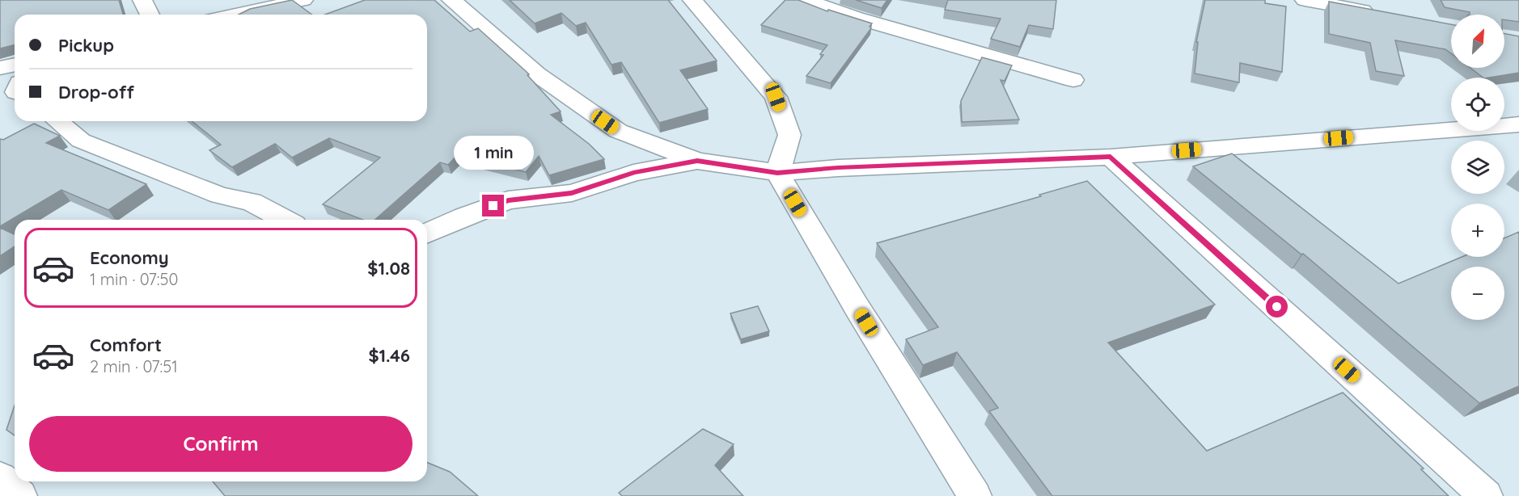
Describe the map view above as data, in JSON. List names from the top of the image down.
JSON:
{
  "north": "top right",
  "page": {
    "map_buttons": ["+", "−"],
    "banner": ["Pickup", "Drop-off"],
    "bubble": "1 min",
    "list": [
      {
        "name": "Economy",
        "note": "1 min · 07:50",
        "value": "$1.08"
      },
      {
        "name": "Comfort",
        "note": "2 min · 07:51",
        "value": "$1.46"
      }
    ],
    "buttons": "Confirm"
  }
}
